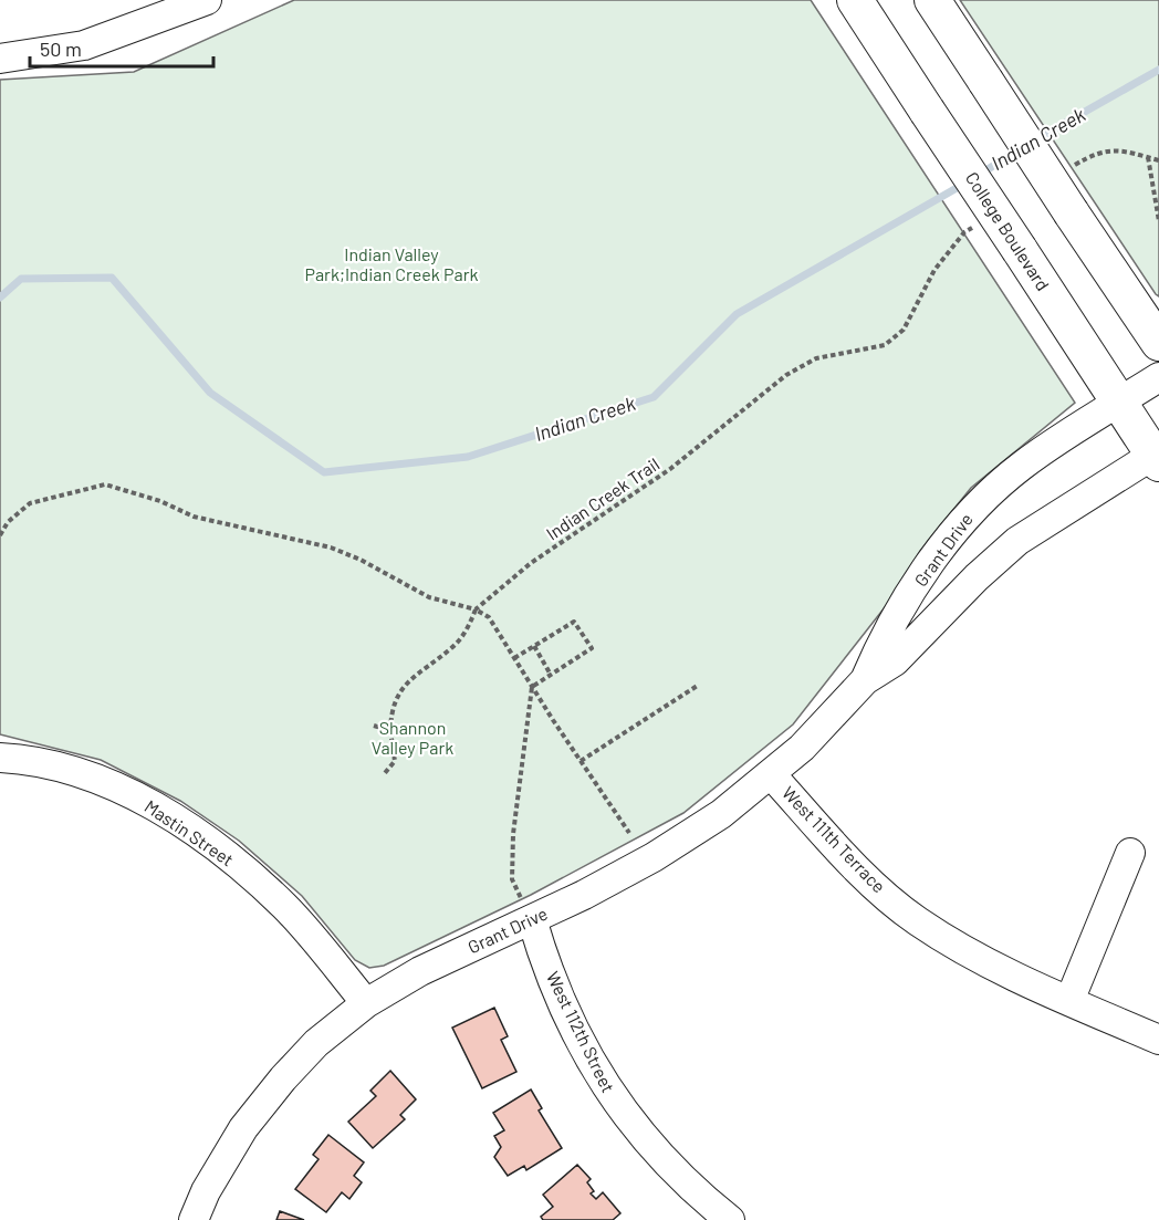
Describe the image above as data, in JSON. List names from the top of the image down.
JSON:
{
  "streets": {
    "main road": ["College Boulevard"],
    "street": [
      "Grant Drive",
      "Mastin Street",
      "West 111th Terrace",
      "West 112th Street"
    ],
    "path": ["Indian Creek Trail"]
  },
  "crossings": [
    ["College Boulevard", "Grant Drive"],
    ["Grant Drive", "Mastin Street"],
    ["Grant Drive", "West 111th Terrace"],
    ["Grant Drive", "West 112th Street"]
  ],
  "water": ["Indian Creek"],
  "parks": ["Indian Valley Park;Indian Creek Park", "Shannon Valley Park"],
  "scale_bar": "50 m"
}
